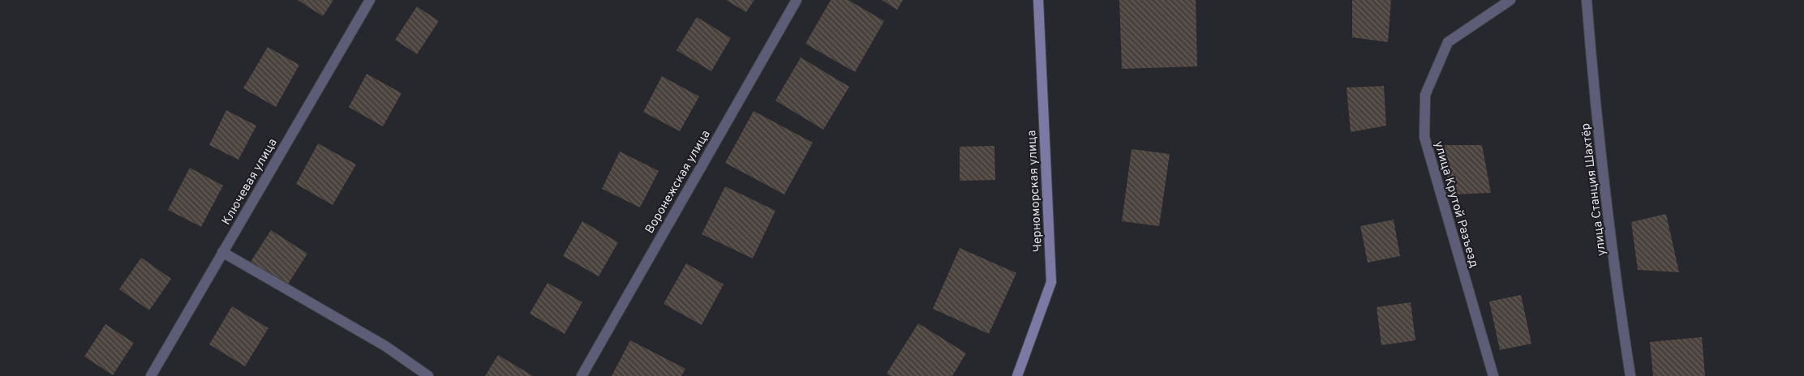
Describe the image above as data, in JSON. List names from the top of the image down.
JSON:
{
  "streets": {
    "main road": ["Черноморская улица"],
    "street": [
      "Ключевая улица",
      "Воронежская улица",
      "улица Станция Шахтёр",
      "улица Крутой Разъезд"
    ]
  }
}
